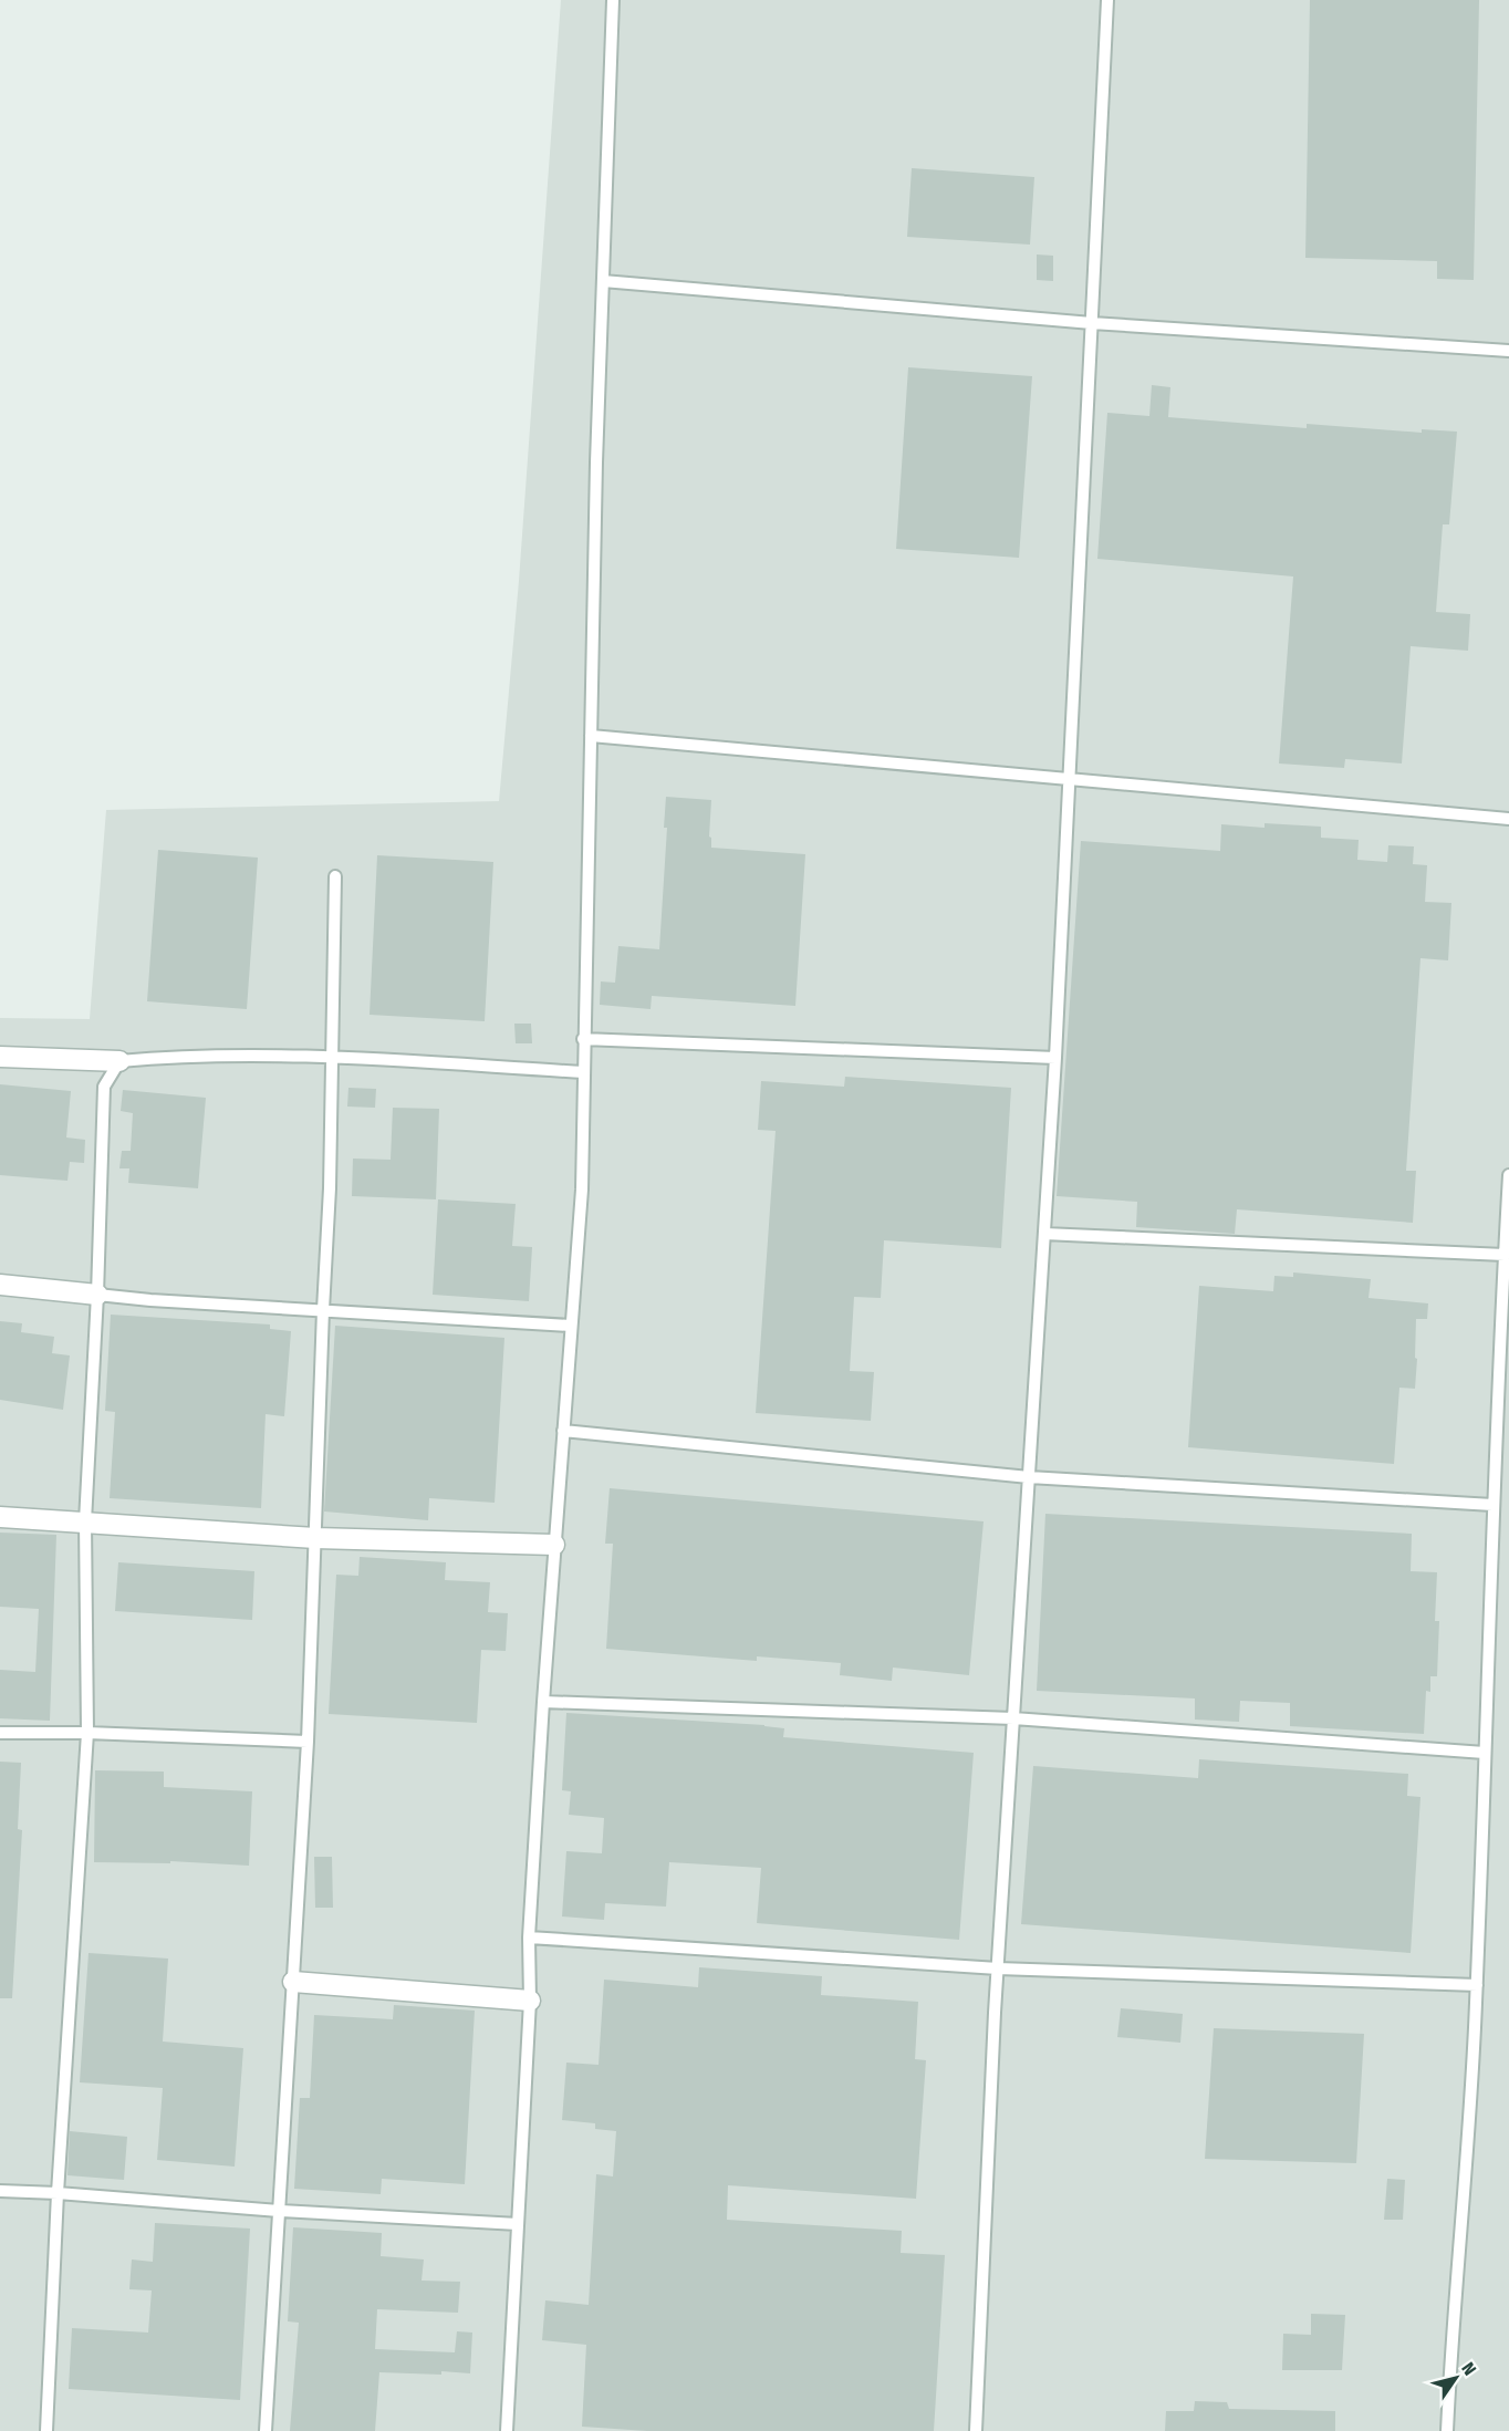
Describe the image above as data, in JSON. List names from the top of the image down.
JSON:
{
  "north": "top right"
}
